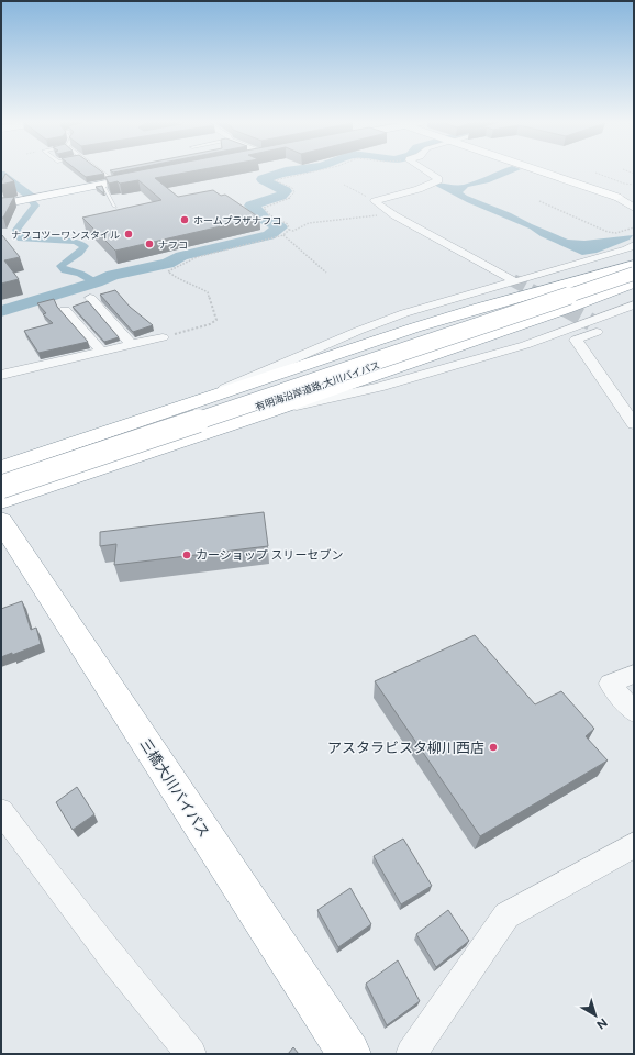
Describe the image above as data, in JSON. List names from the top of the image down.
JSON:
{
  "streets": {
    "main road": ["有明海沿岸道路;大川バイパス", "三橋大川バイパス"]
  },
  "places": [
    "ホームプラザナフコ",
    "ナフコツーワンスタイル",
    "ナフコ",
    "カーショップ スリーセブン",
    "アスタラビスタ柳川西店"
  ],
  "north": "bottom right"
}
